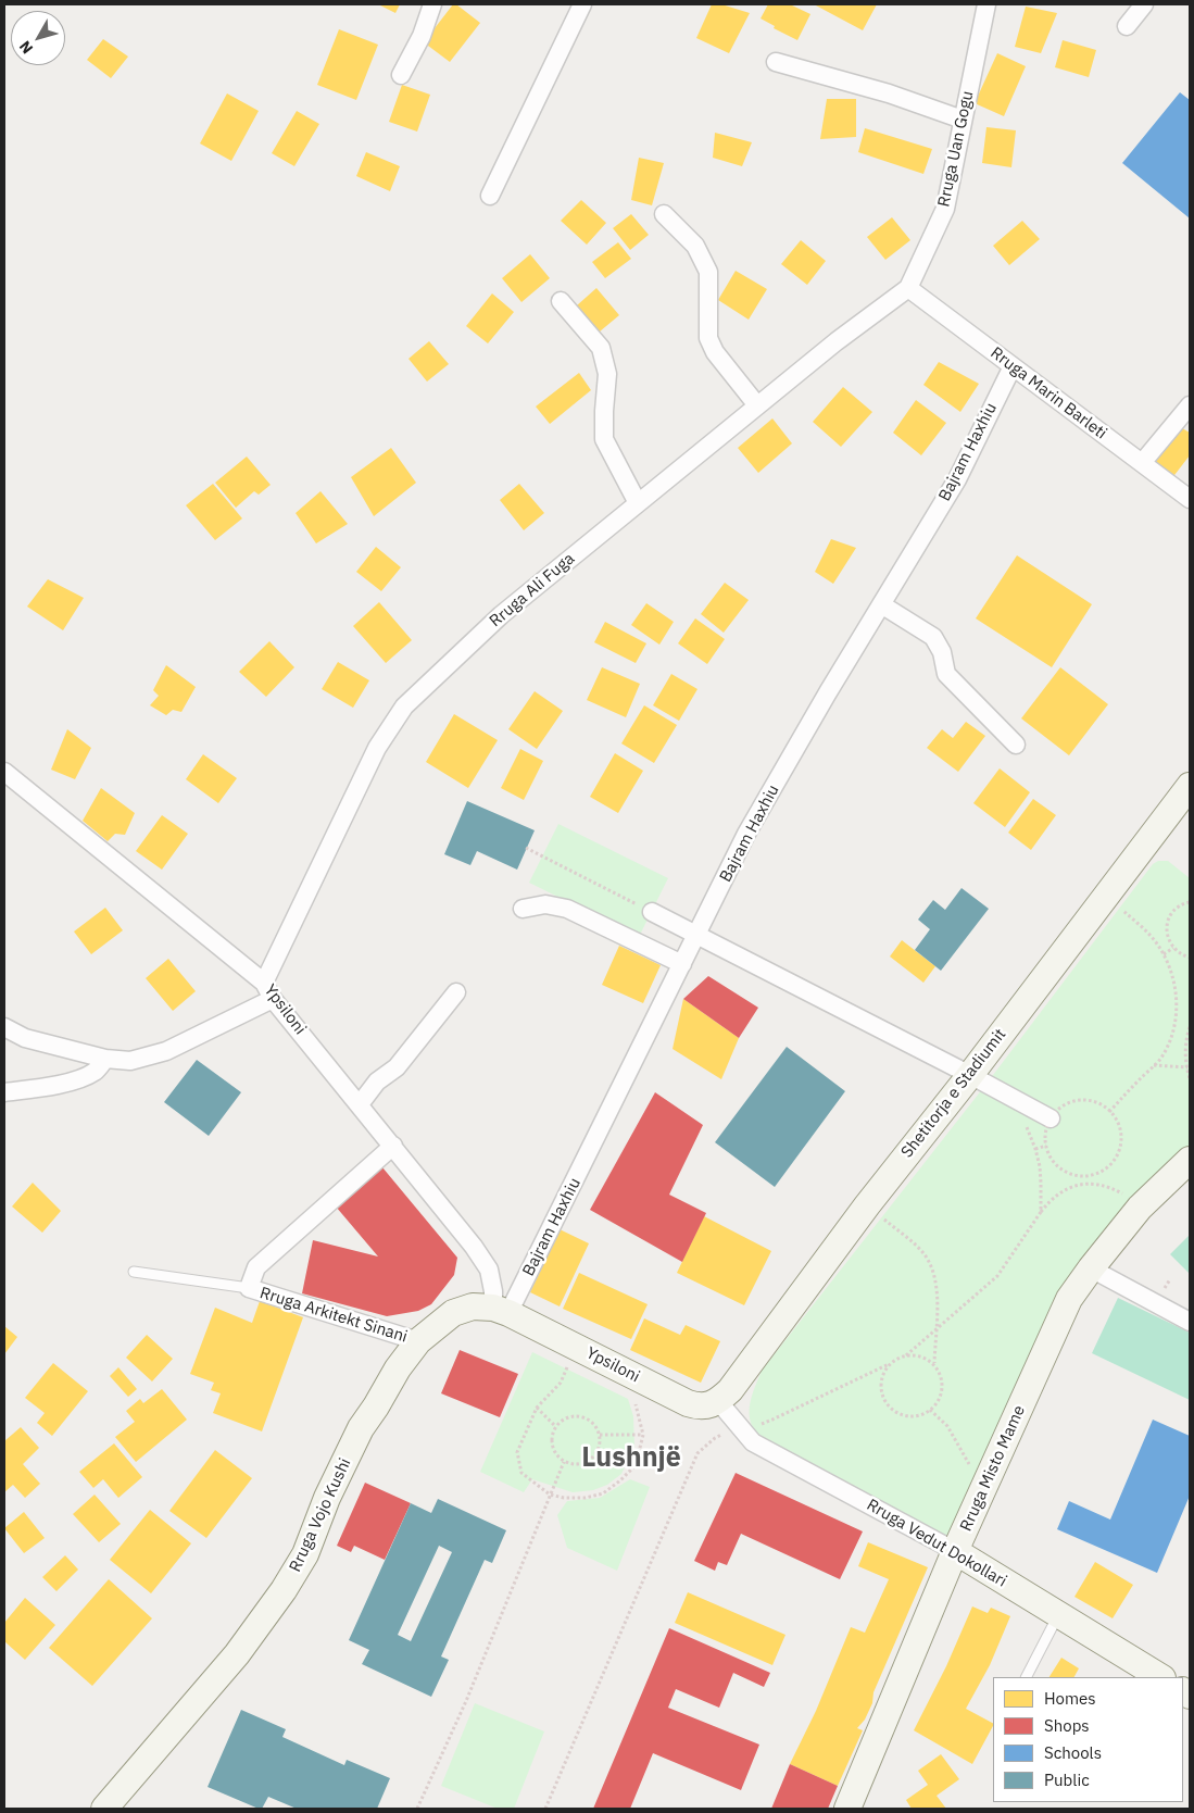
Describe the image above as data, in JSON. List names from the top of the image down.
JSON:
{
  "streets": {
    "main road": [
      "Ypsiloni",
      "Shetitorja e Stadiumit",
      "Rruga Misto Mame",
      "Rruga Vojo Kushi",
      "Rruga Vedut Dokollari"
    ],
    "street": [
      "Rruga Uan Gogu",
      "Rruga Marin Barleti",
      "Bajram Haxhiu",
      "Rruga Ali Fuga",
      "Rruga Arkitekt Sinani"
    ]
  },
  "crossings": [
    ["Rruga Uan Gogu", "Rruga Marin Barleti"],
    ["Rruga Uan Gogu", "Rruga Ali Fuga"],
    ["Rruga Marin Barleti", "Bajram Haxhiu"],
    ["Rruga Marin Barleti", "Rruga Ali Fuga"],
    ["Bajram Haxhiu", "Ypsiloni"],
    ["Bajram Haxhiu", "Rruga Vojo Kushi"],
    ["Rruga Ali Fuga", "Ypsiloni"],
    ["Ypsiloni", "Shetitorja e Stadiumit"],
    ["Ypsiloni", "Rruga Vojo Kushi"],
    ["Ypsiloni", "Rruga Vedut Dokollari"],
    ["Shetitorja e Stadiumit", "Rruga Vedut Dokollari"],
    ["Rruga Arkitekt Sinani", "Rruga Vojo Kushi"],
    ["Rruga Misto Mame", "Rruga Vedut Dokollari"]
  ],
  "districts": ["Lushnjë"],
  "legend": [
    "Homes",
    "Shops",
    "Schools",
    "Public"
  ],
  "north": "bottom left"
}
